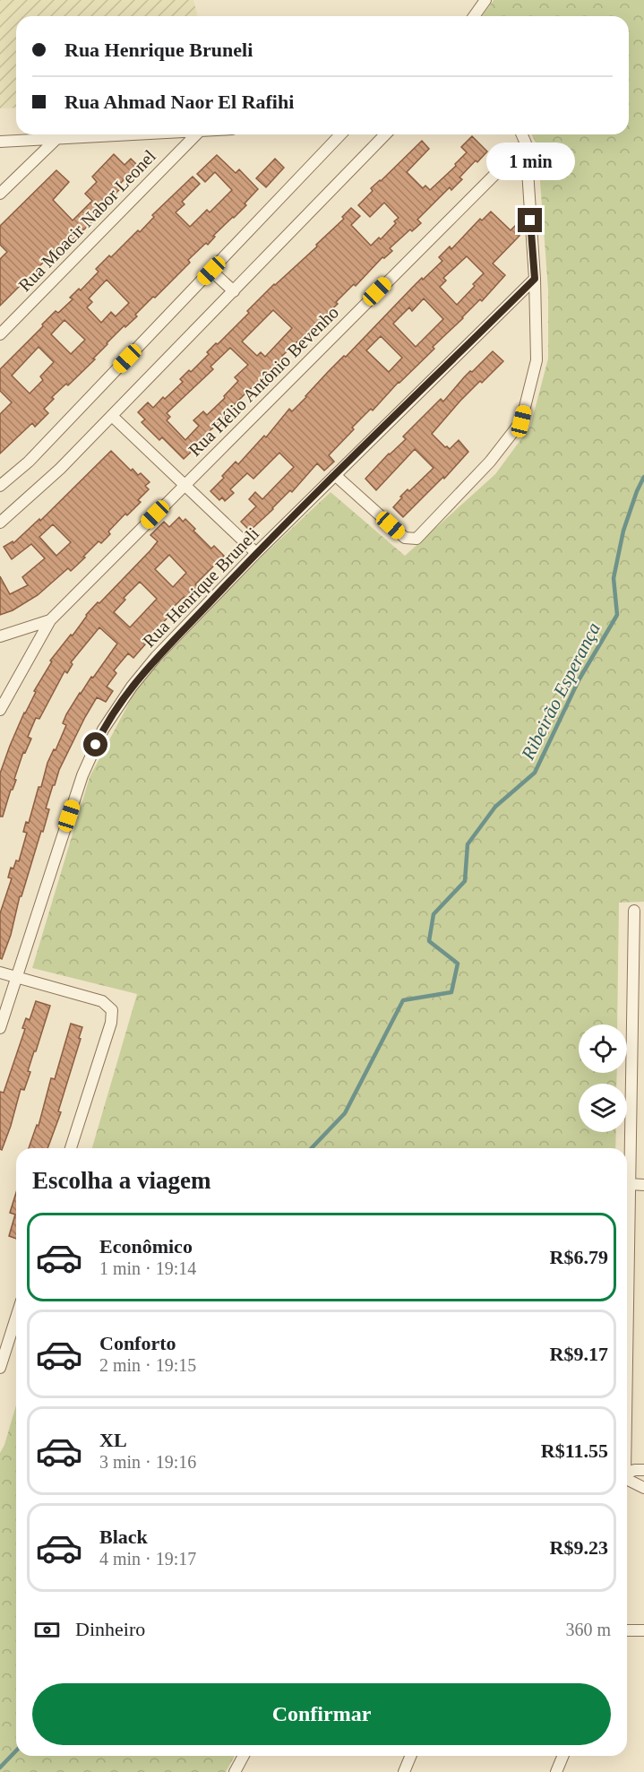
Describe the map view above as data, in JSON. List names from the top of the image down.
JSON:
{
  "streets": {
    "street": ["Rua Moacir Nabor Leonel", "Rua Hélio Antônio Bevenho", "Rua Henrique Bruneli"]
  },
  "water": ["Ribeirão Esperança"],
  "page": {
    "banner": ["Rua Henrique Bruneli", "Rua Ahmad Naor El Rafihi"],
    "bubble": "1 min",
    "heading": "Escolha a viagem",
    "list": [
      {
        "name": "Econômico",
        "note": "1 min · 19:14",
        "value": "R$6.79"
      },
      {
        "name": "Conforto",
        "note": "2 min · 19:15",
        "value": "R$9.17"
      },
      {
        "name": "XL",
        "note": "3 min · 19:16",
        "value": "R$11.55"
      },
      {
        "name": "Black",
        "note": "4 min · 19:17",
        "value": "R$9.23"
      }
    ],
    "pay": ["Dinheiro", "360 m"],
    "buttons": "Confirmar"
  }
}
